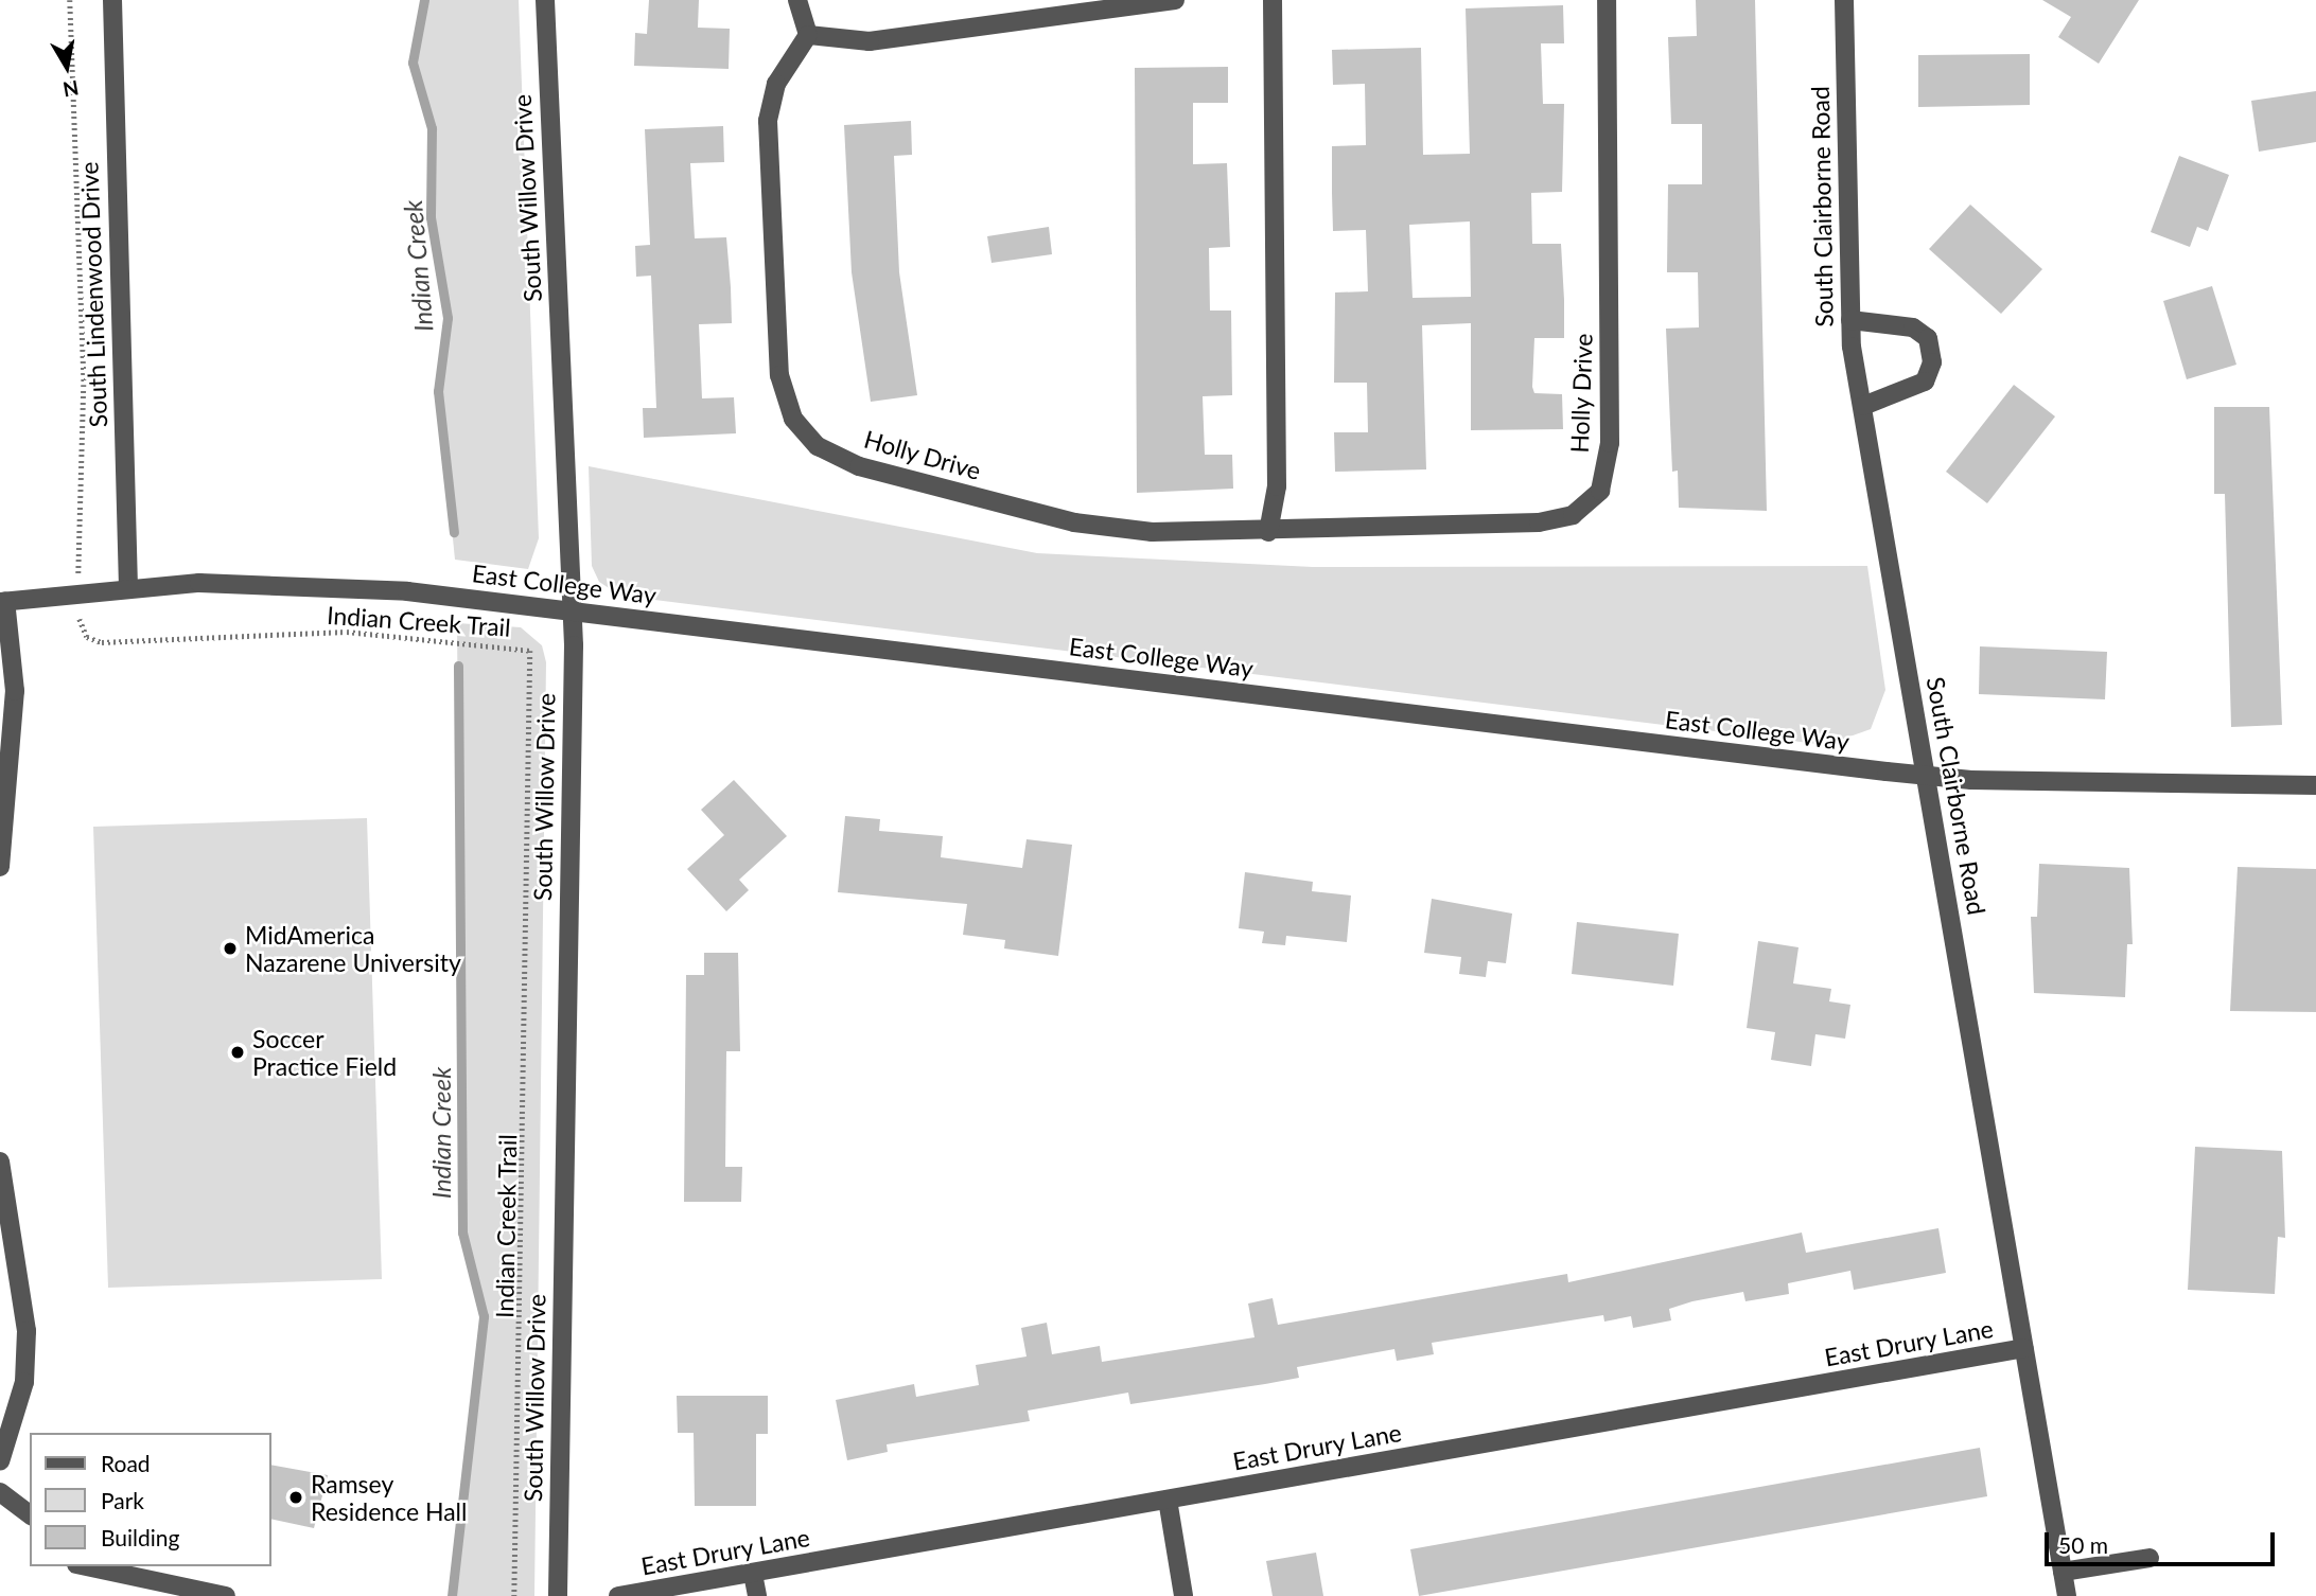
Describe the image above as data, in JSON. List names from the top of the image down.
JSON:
{
  "streets": {
    "street": [
      "South Willow Drive",
      "South Clairborne Road",
      "South Lindenwood Drive",
      "Holly Drive",
      "East College Way",
      "East Drury Lane"
    ],
    "path": ["Indian Creek Trail"]
  },
  "crossings": [
    ["South Willow Drive", "East College Way"],
    ["South Clairborne Road", "East College Way"],
    ["South Clairborne Road", "East Drury Lane"],
    ["South Lindenwood Drive", "East College Way"],
    ["East College Way", "Indian Creek Trail"]
  ],
  "water": ["Indian Creek"],
  "places": ["MidAmerica Nazarene University", "Soccer Practice Field", "Ramsey Residence Hall"],
  "legend": ["Road", "Park", "Building"],
  "scale_bar": "50 m",
  "north": "bottom"
}
